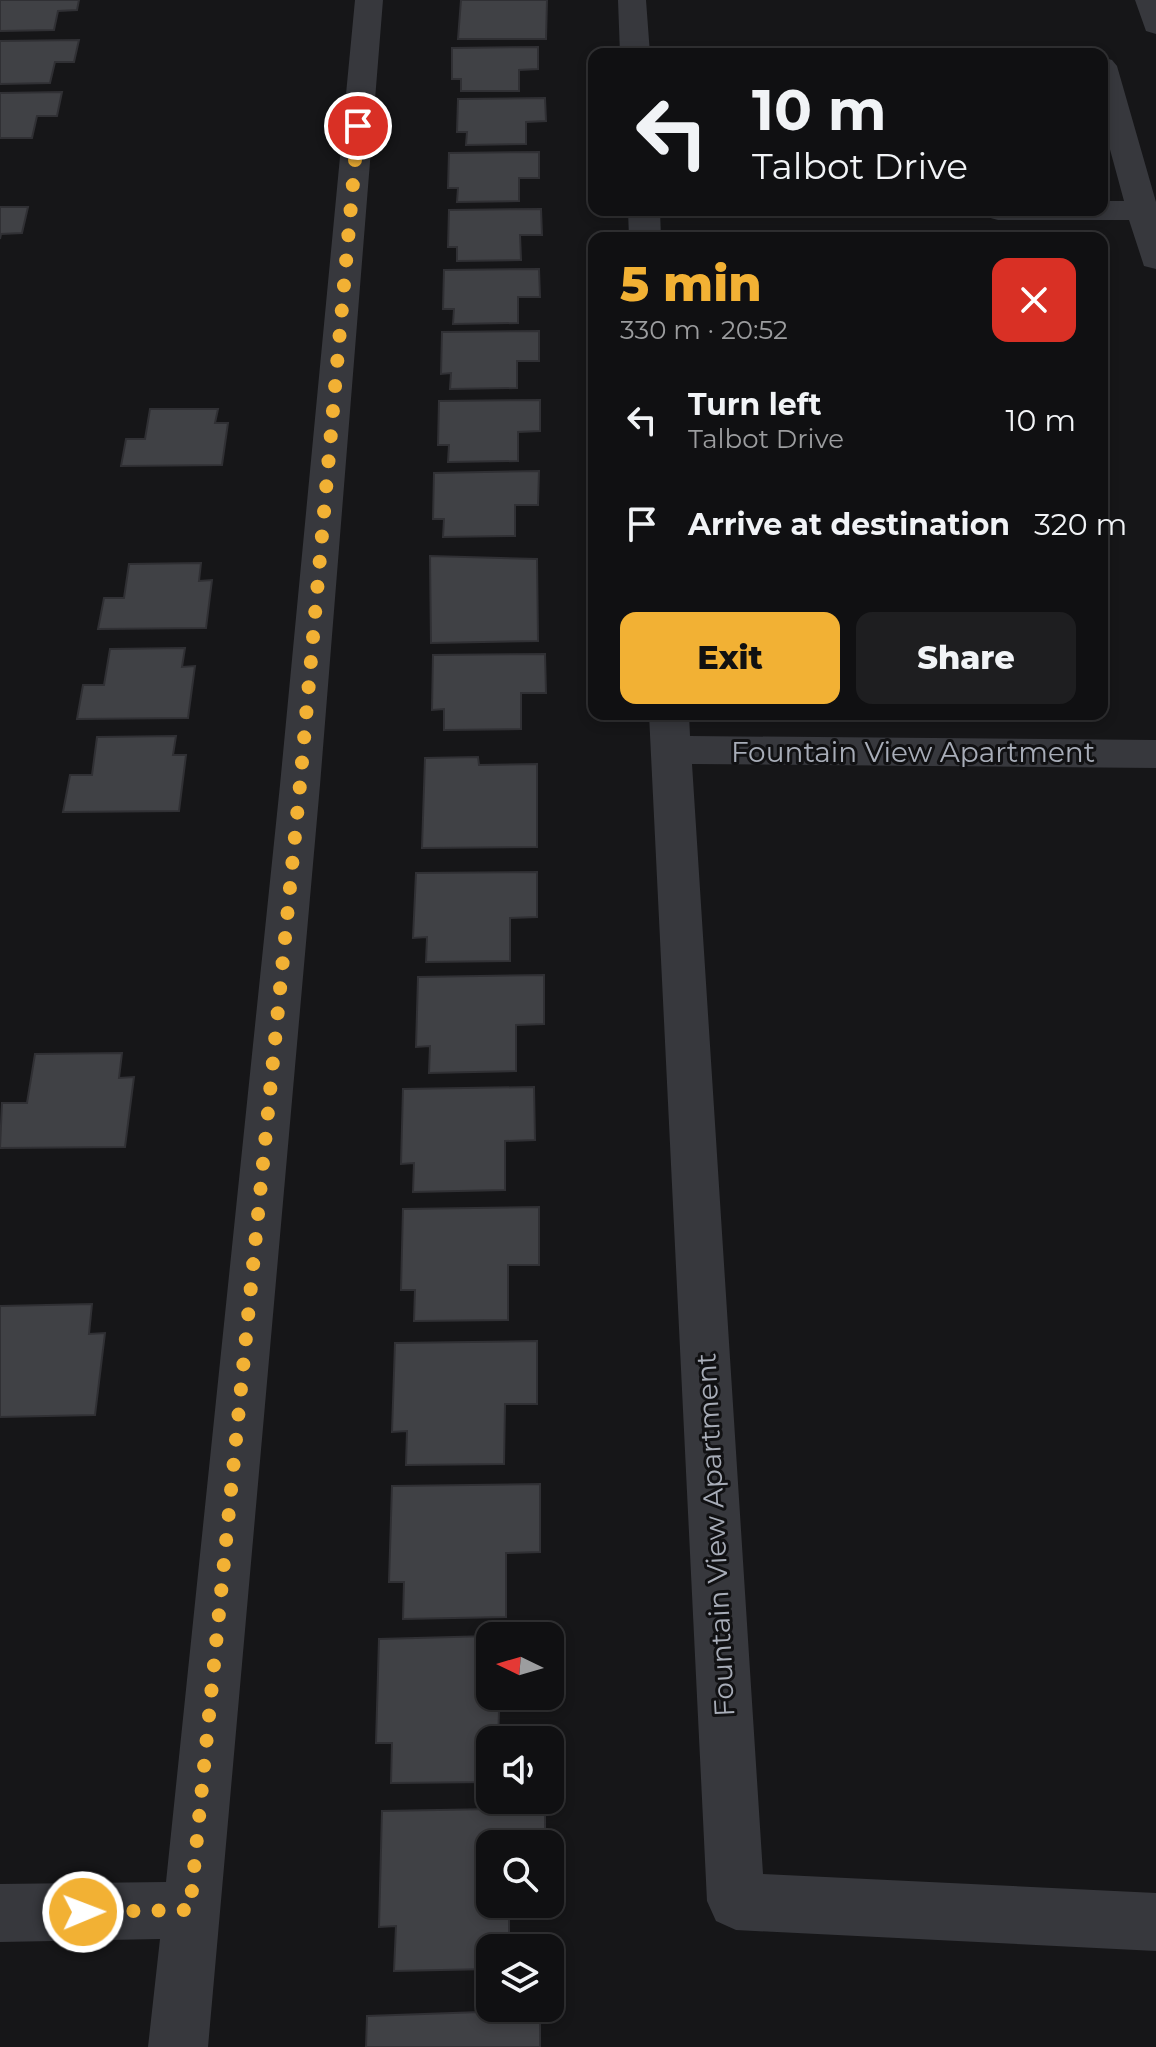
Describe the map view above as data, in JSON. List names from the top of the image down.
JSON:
{
  "streets": {
    "street": ["Fountain View Apartment"]
  },
  "north": "left",
  "page": {
    "turn": ["10 m", "Talbot Drive"],
    "heading": ["5 min", "330 m · 20:52"],
    "list": [
      {
        "name": "Turn left",
        "note": "Talbot Drive",
        "value": "10 m"
      },
      {
        "name": "Arrive at destination",
        "value": "320 m"
      }
    ],
    "buttons": ["Exit", "Share"]
  }
}
